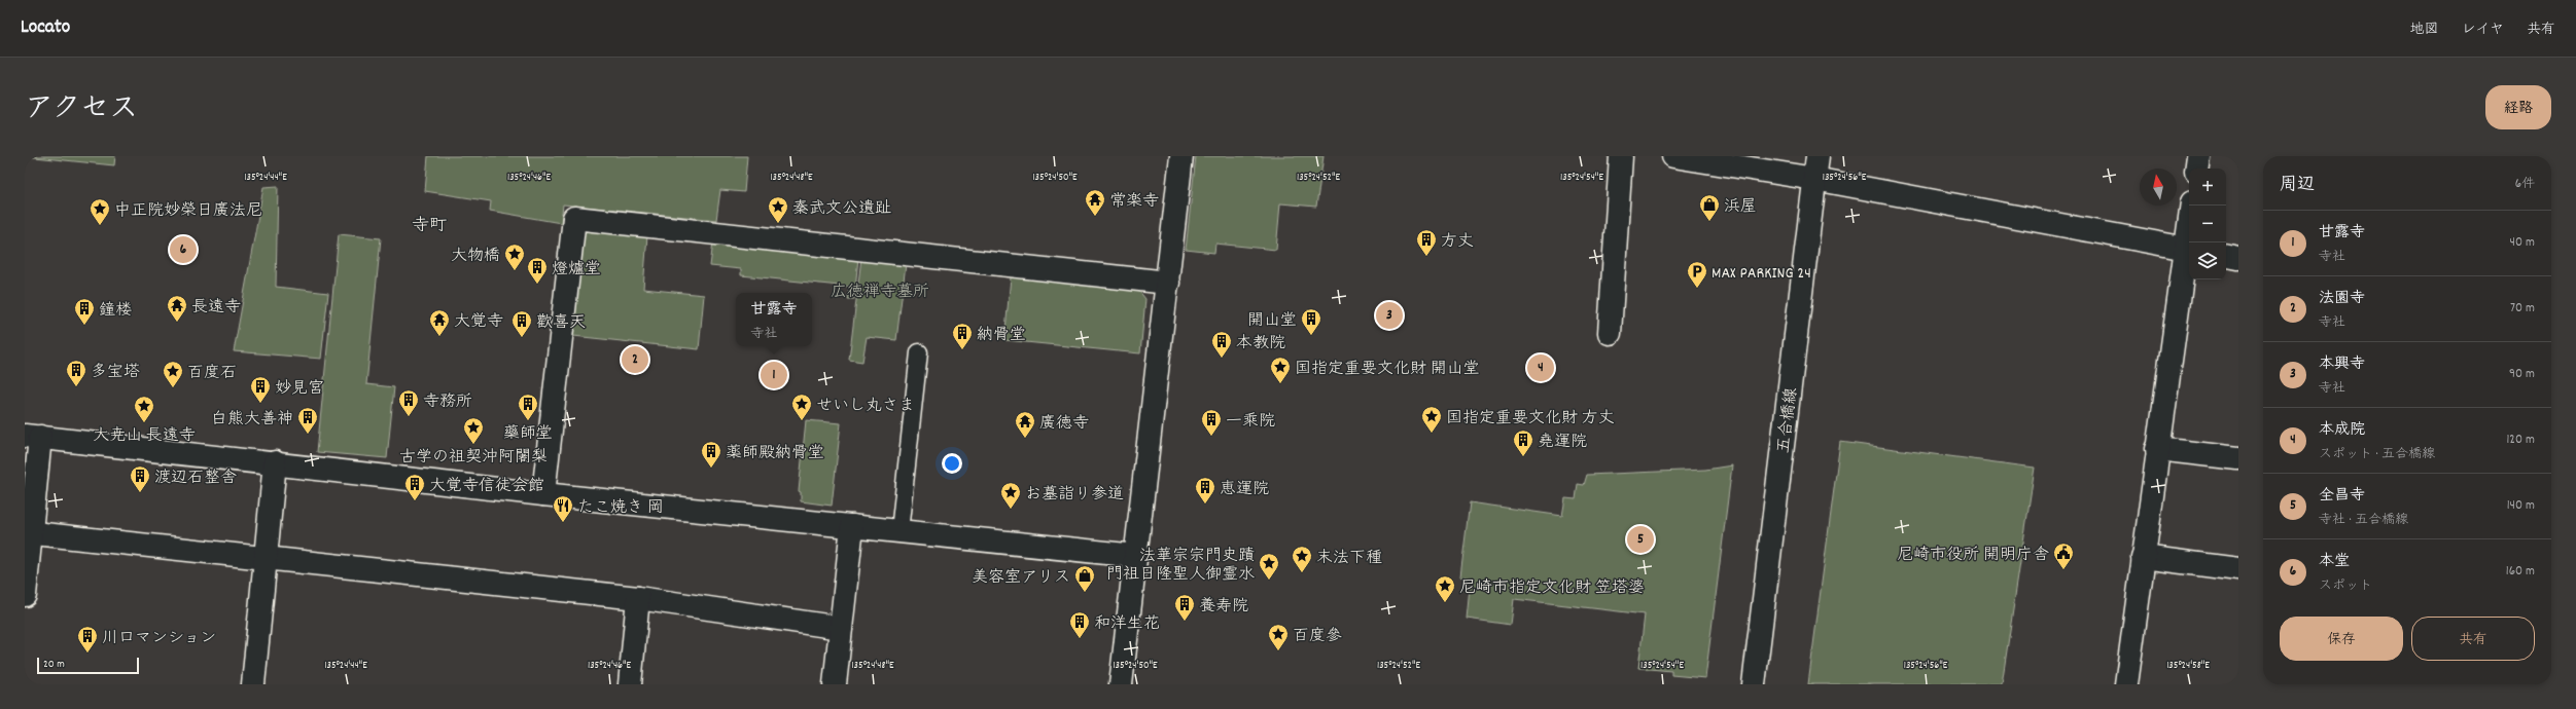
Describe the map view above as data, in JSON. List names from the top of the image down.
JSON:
{
  "streets": {
    "street": ["五合橋線"]
  },
  "districts": ["寺町"],
  "parks": ["広徳禅寺墓所"],
  "places": {
    "temple": [
      "常楽寺",
      "長遠寺",
      "大覚寺",
      "廣徳寺"
    ],
    "shop": ["浜屋", "美容室アリス"],
    "place": [
      "秦武文公遺趾",
      "中正院妙榮日廣法尼",
      "大物橋",
      "国指定重要文化財 開山堂",
      "百度石",
      "せいし丸さま",
      "大尭山 長遠寺",
      "国指定重要文化財 方丈",
      "古学の祖契沖阿闍梨",
      "お墓詣り参道",
      "末法下種",
      "法華宗宗門史蹟 門祖日隆聖人御霊水",
      "尼崎市指定文化財 笠塔婆",
      "百度參"
    ],
    "building": [
      "方丈",
      "燈爐堂",
      "鐘楼",
      "開山堂",
      "歡喜天",
      "納骨堂",
      "本教院",
      "多宝塔",
      "妙見宮",
      "寺務所",
      "藥師堂",
      "白熊大善神",
      "一乘院",
      "堯運院",
      "薬師殿納骨堂",
      "渡辺石整舎",
      "大覚寺信徒会館",
      "恵運院",
      "養寿院",
      "和洋生花",
      "川口マンション"
    ],
    "parking": ["MAX PARKING 24"],
    "restaurant": ["たこ焼き 岡"],
    "public building": ["尼崎市役所 開明庁舎"]
  },
  "scale_bar": "20 m",
  "north": "top",
  "page": {
    "header": "Locato",
    "nav": ["地図", "レイヤ", "共有"],
    "title": "アクセス",
    "buttons": [
      "経路",
      ["保存", "共有"]
    ],
    "heading": ["周辺", "6件"],
    "map_buttons": ["+", "−"],
    "list": [
      {
        "mark": "1",
        "name": "甘露寺",
        "note": "寺社",
        "value": "40 m"
      },
      {
        "mark": "2",
        "name": "法園寺",
        "note": "寺社",
        "value": "70 m"
      },
      {
        "mark": "3",
        "name": "本興寺",
        "note": "寺社",
        "value": "90 m"
      },
      {
        "mark": "4",
        "name": "本成院",
        "note": "スポット · 五合橋線",
        "value": "120 m"
      },
      {
        "mark": "5",
        "name": "全昌寺",
        "note": "寺社 · 五合橋線",
        "value": "140 m"
      },
      {
        "mark": "6",
        "name": "本堂",
        "note": "スポット",
        "value": "160 m"
      }
    ],
    "pins": [
      "6",
      "3",
      "2",
      "4",
      "1",
      "5"
    ],
    "popup": ["甘露寺", "寺社"],
    "scale": "20 m"
  },
  "coordinates": [
    "135°24'44\"E",
    "135°24'46\"E",
    "135°24'48\"E",
    "135°24'50\"E",
    "135°24'52\"E",
    "135°24'54\"E",
    "135°24'56\"E",
    "135°24'58\"E"
  ]
}
